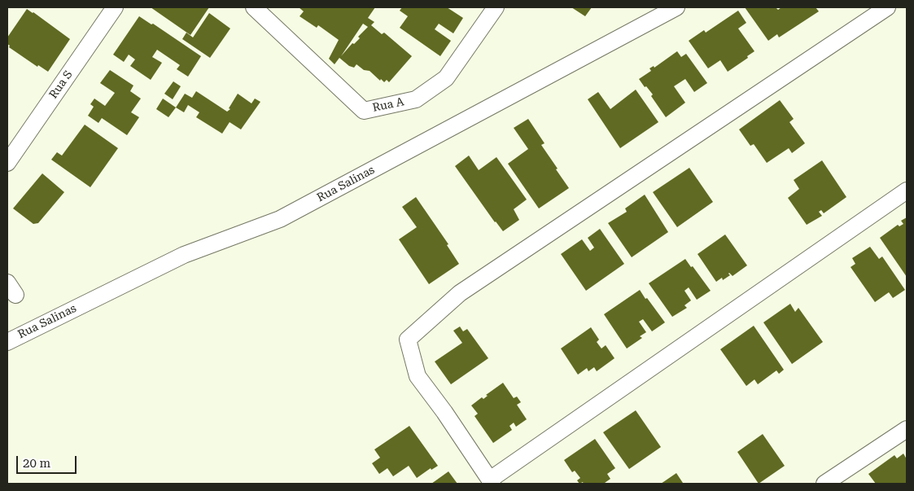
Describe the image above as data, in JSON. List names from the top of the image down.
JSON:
{
  "streets": {
    "street": ["Rua S", "Rua A", "Rua Salinas"]
  },
  "scale_bar": "20 m"
}
